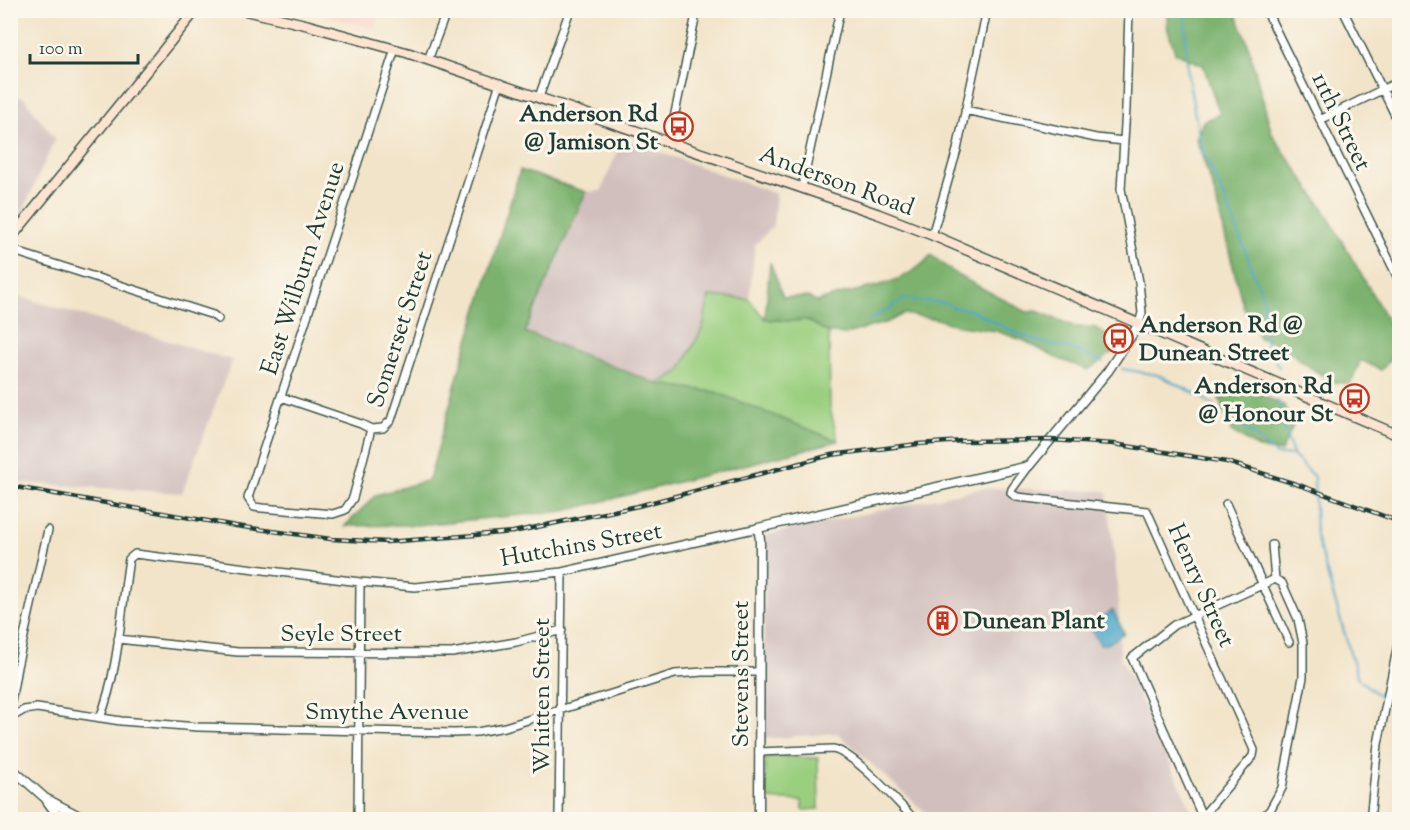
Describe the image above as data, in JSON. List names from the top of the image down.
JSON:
{
  "streets": {
    "main road": ["Anderson Road"],
    "street": [
      "11th Street",
      "East Wilburn Avenue",
      "Somerset Street",
      "Hutchins Street",
      "Henry Street",
      "Seyle Street",
      "Stevens Street",
      "Whitten Street",
      "Smythe Avenue"
    ]
  },
  "crossings": [
    ["Anderson Road", "East Wilburn Avenue"],
    ["Anderson Road", "Somerset Street"],
    ["East Wilburn Avenue", "Somerset Street"],
    ["Hutchins Street", "Henry Street"],
    ["Hutchins Street", "Seyle Street"],
    ["Hutchins Street", "Stevens Street"],
    ["Hutchins Street", "Whitten Street"],
    ["Seyle Street", "Whitten Street"],
    ["Stevens Street", "Smythe Avenue"],
    ["Whitten Street", "Smythe Avenue"]
  ],
  "places": {
    "bus stop": ["Anderson Rd @ Jamison St", "Anderson Rd @ Dunean Street", "Anderson Rd @ Honour St"],
    "building": ["Dunean Plant"]
  },
  "scale_bar": "100 m"
}
